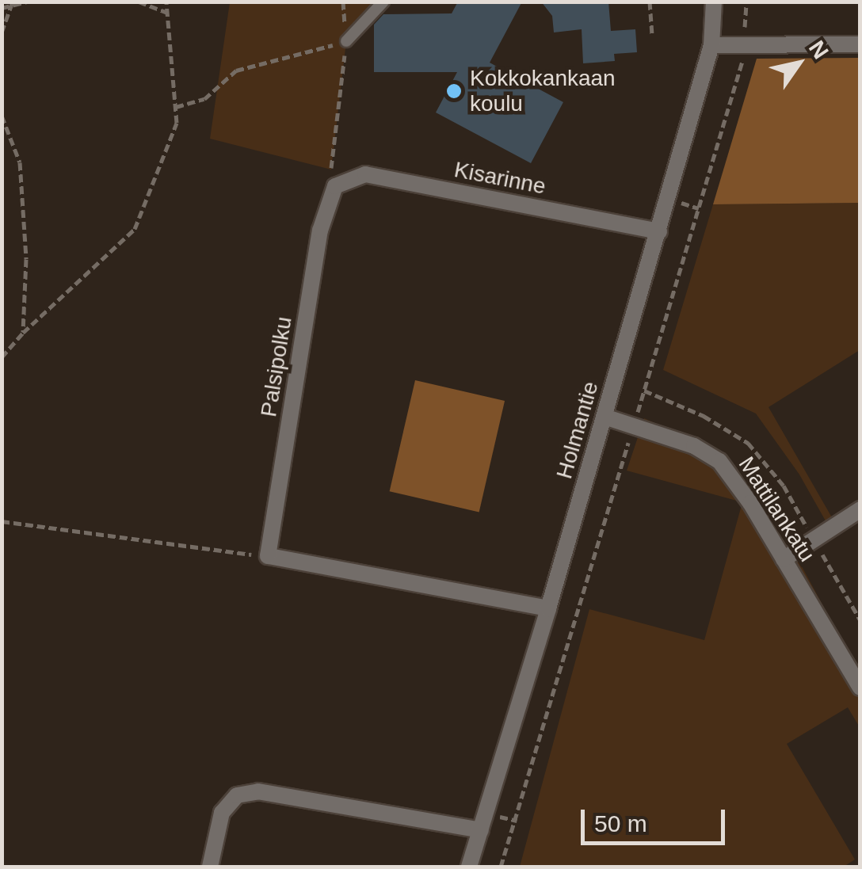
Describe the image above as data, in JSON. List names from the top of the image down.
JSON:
{
  "streets": {
    "street": [
      "Kisarinne",
      "Palsipolku",
      "Holmantie",
      "Mattilankatu"
    ]
  },
  "crossings": [
    ["Kisarinne", "Palsipolku"],
    ["Kisarinne", "Holmantie"],
    ["Holmantie", "Mattilankatu"]
  ],
  "places": ["Kokkokankaan koulu"],
  "scale_bar": "50 m",
  "north": "top right"
}
